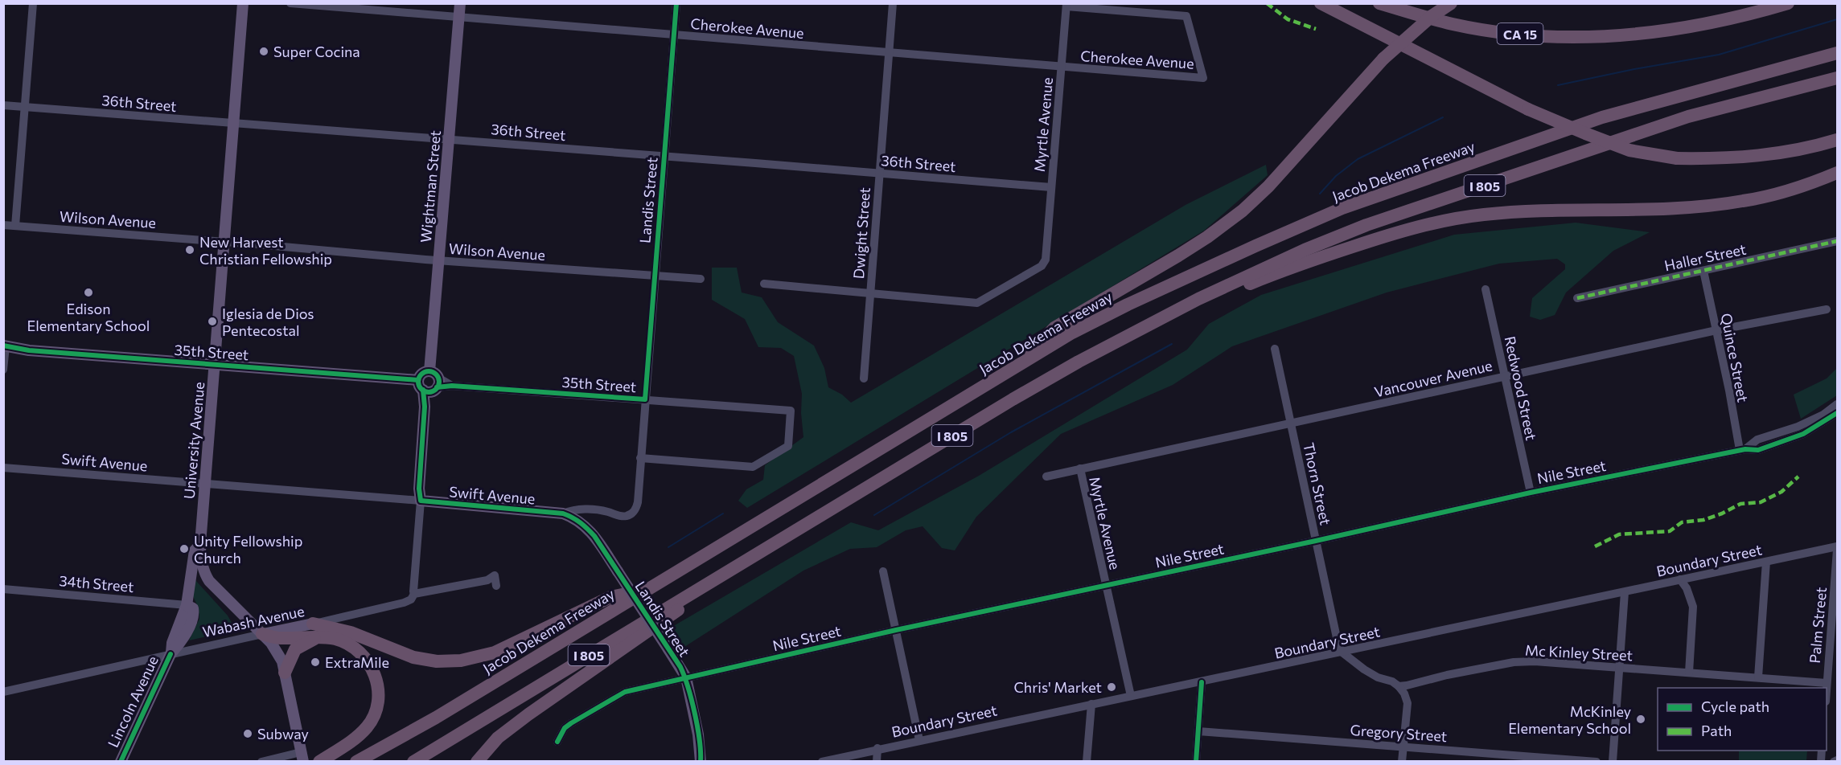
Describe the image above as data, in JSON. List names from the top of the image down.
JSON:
{
  "streets": {
    "highway": ["CA 15", "Jacob Dekema Freeway", "I 805"],
    "main road": [
      "Wightman Street",
      "Landis Street",
      "35th Street",
      "University Avenue",
      "Swift Avenue",
      "Wabash Avenue",
      "Lincoln Avenue"
    ],
    "street": [
      "Cherokee Avenue",
      "36th Street",
      "Myrtle Avenue",
      "Wilson Avenue",
      "Dwight Street",
      "Haller Street",
      "Quince Street",
      "Vancouver Avenue",
      "Redwood Street",
      "Nile Street",
      "Thorn Street",
      "Boundary Street",
      "34th Street",
      "Palm Street",
      "Mc Kinley Street",
      "Gregory Street"
    ]
  },
  "crossings": [
    ["Cherokee Avenue", "Myrtle Avenue"],
    ["Cherokee Avenue", "Wightman Street"],
    ["Cherokee Avenue", "Landis Street"],
    ["Cherokee Avenue", "Dwight Street"],
    ["36th Street", "Myrtle Avenue"],
    ["36th Street", "Wightman Street"],
    ["36th Street", "Landis Street"],
    ["36th Street", "Dwight Street"],
    ["36th Street", "University Avenue"],
    ["Myrtle Avenue", "Dwight Street"],
    ["Myrtle Avenue", "Vancouver Avenue"],
    ["Myrtle Avenue", "Nile Street"],
    ["Myrtle Avenue", "Boundary Street"],
    ["Wightman Street", "Wilson Avenue"],
    ["Wightman Street", "35th Street"],
    ["Wightman Street", "Swift Avenue"],
    ["Wightman Street", "Wabash Avenue"],
    ["Landis Street", "Wilson Avenue"],
    ["Landis Street", "35th Street"],
    ["Landis Street", "Swift Avenue"],
    ["Landis Street", "Nile Street"],
    ["Wilson Avenue", "University Avenue"],
    ["Haller Street", "Quince Street"],
    ["35th Street", "University Avenue"],
    ["Quince Street", "Vancouver Avenue"],
    ["Quince Street", "Nile Street"],
    ["Vancouver Avenue", "Redwood Street"],
    ["Vancouver Avenue", "Thorn Street"],
    ["Redwood Street", "Nile Street"],
    ["University Avenue", "Swift Avenue"],
    ["University Avenue", "Wabash Avenue"],
    ["Nile Street", "Thorn Street"],
    ["Thorn Street", "Boundary Street"],
    ["Boundary Street", "Palm Street"],
    ["34th Street", "Lincoln Avenue"],
    ["Wabash Avenue", "Lincoln Avenue"],
    ["Palm Street", "Mc Kinley Street"]
  ],
  "places": [
    "Super Cocina",
    "New Harvest Christian Fellowship",
    "Edison Elementary School",
    "Iglesia de Dios Pentecostal",
    "Unity Fellowship Church",
    "ExtraMile",
    "Chris' Market",
    "McKinley Elementary School",
    "Subway"
  ],
  "legend": ["Cycle path", "Path"]
}
